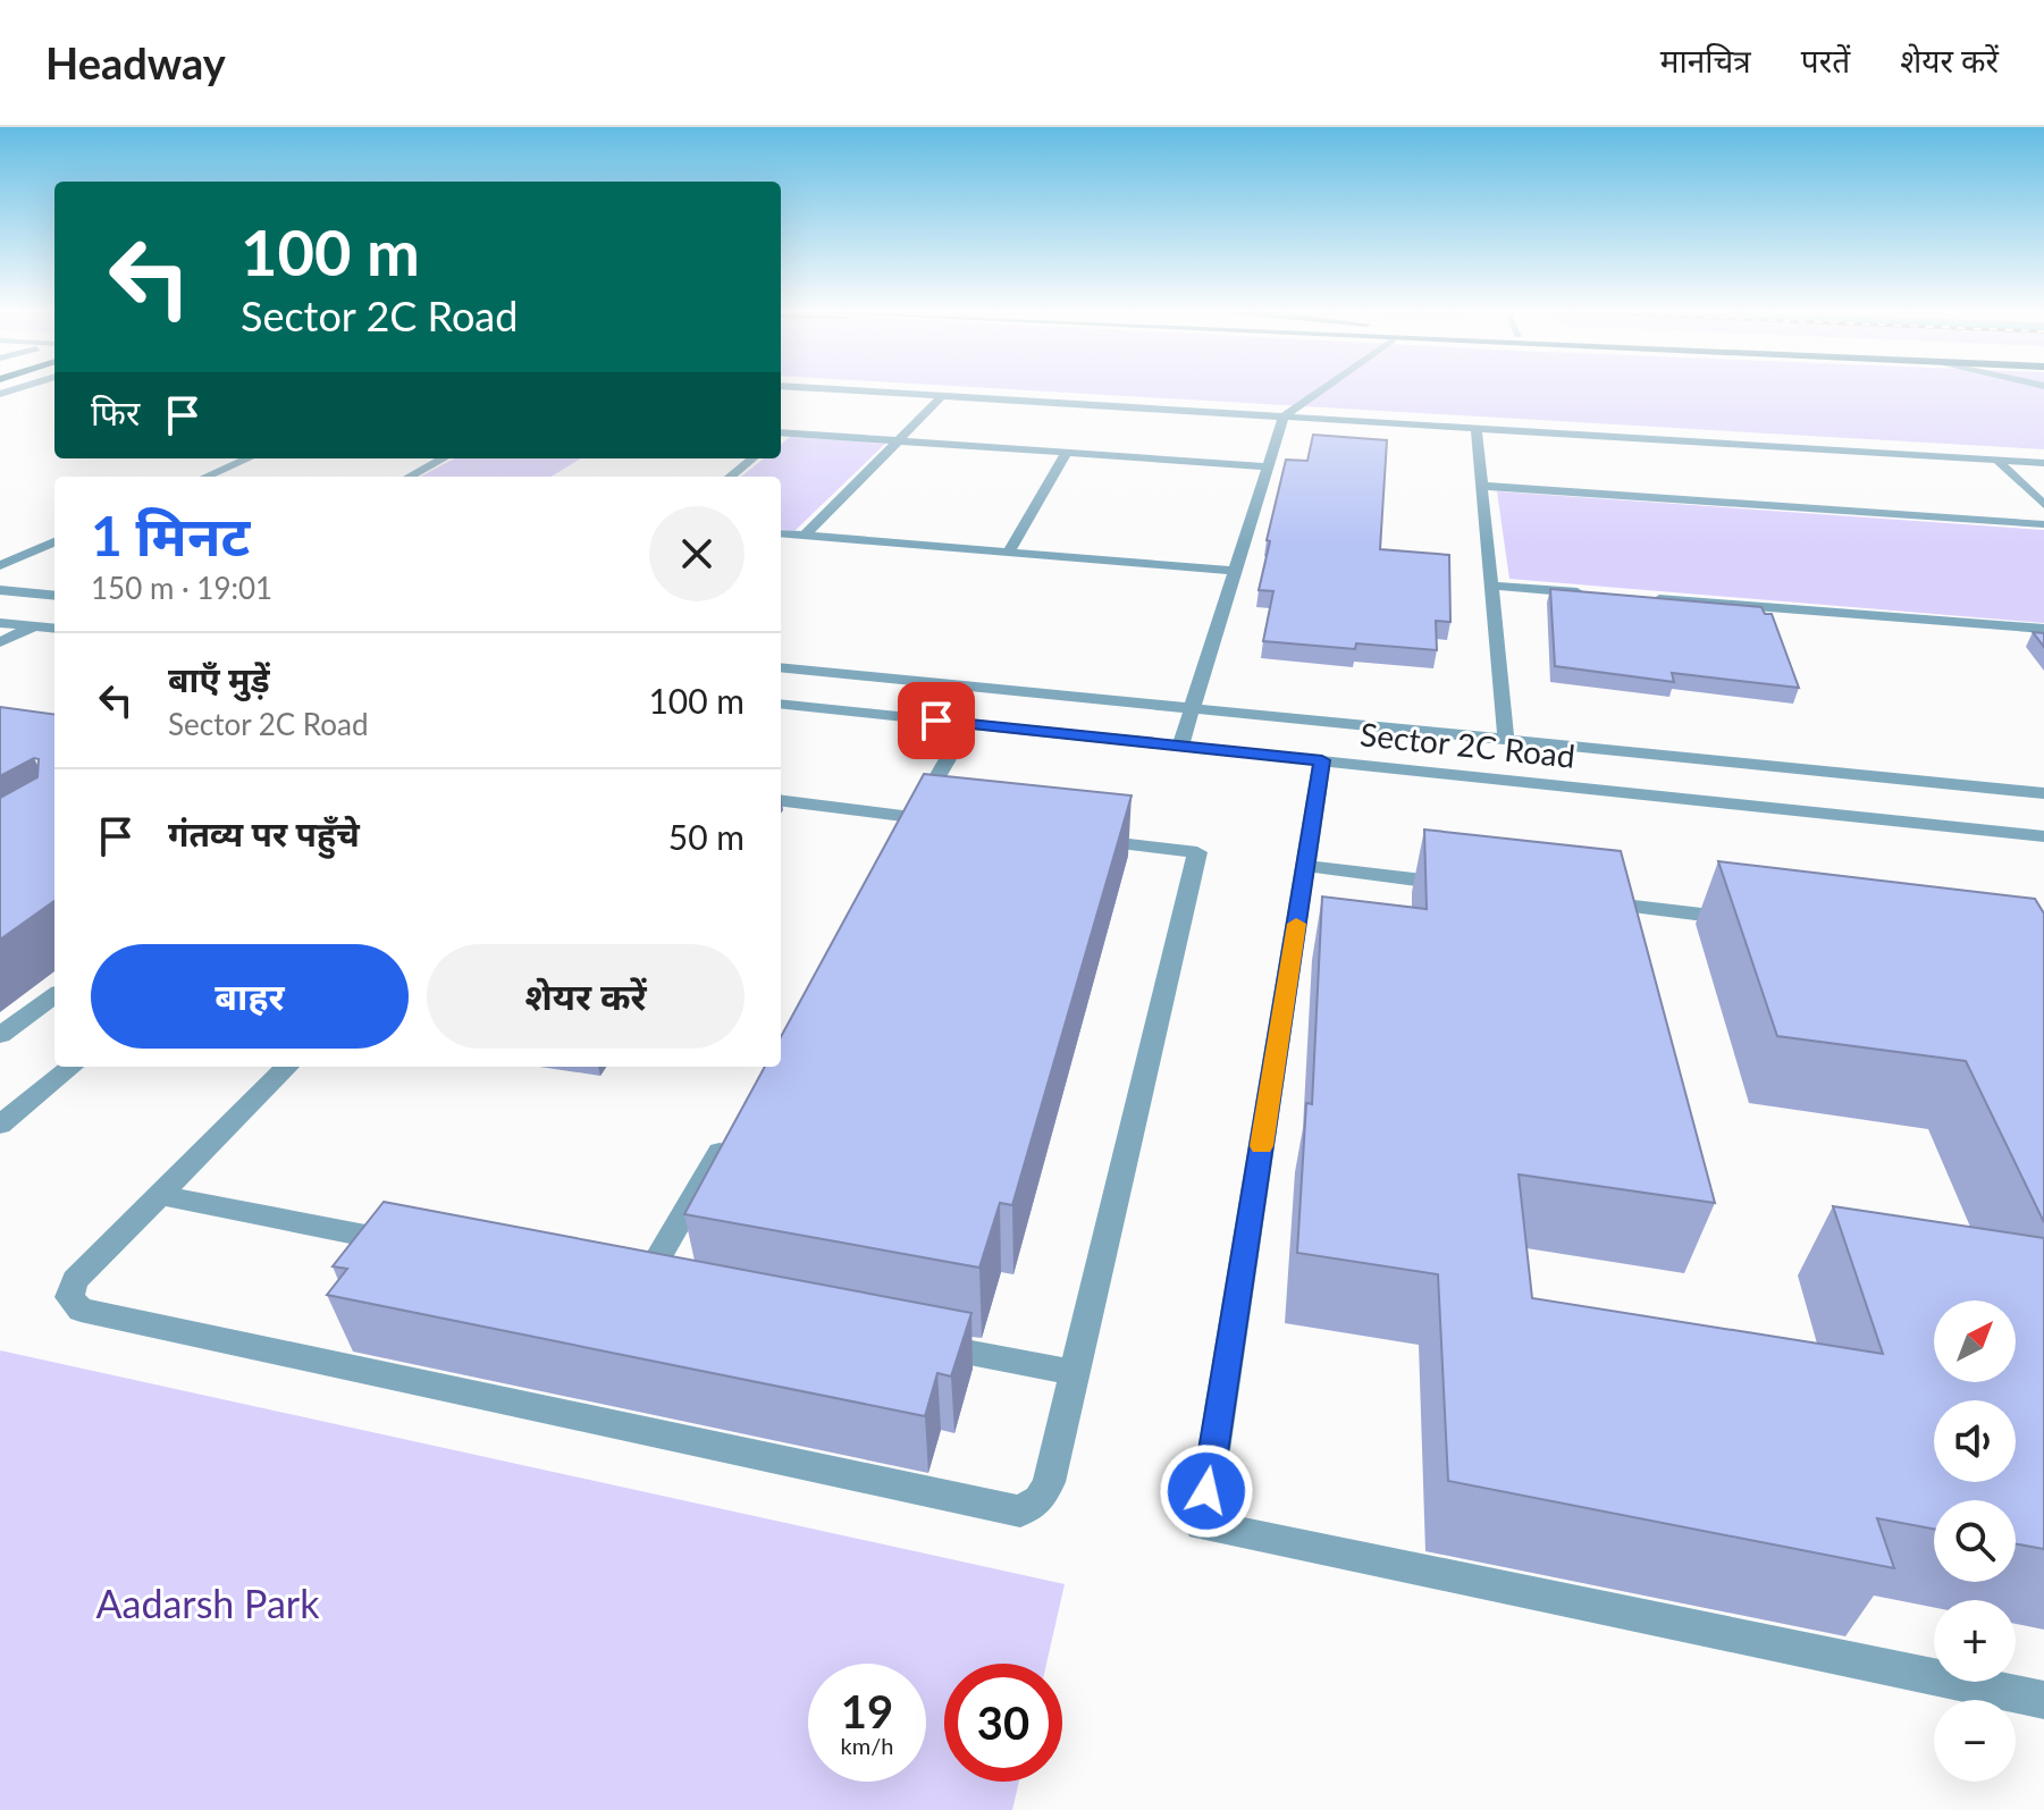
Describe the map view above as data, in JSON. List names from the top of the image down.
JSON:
{
  "streets": {
    "street": ["Sector 2C Road"]
  },
  "parks": ["Aadarsh Park"],
  "north": "top right",
  "page": {
    "header": "Headway",
    "nav": ["मानचित्र", "परतें", "शेयर करें"],
    "turn": ["100 m", "Sector 2C Road"],
    "then": "फिर",
    "heading": ["1 मिनट", "150 m · 19:01"],
    "list": [
      {
        "name": "बाएँ मुड़ें",
        "note": "Sector 2C Road",
        "value": "100 m"
      },
      {
        "name": "गंतव्य पर पहुँचे",
        "value": "50 m"
      }
    ],
    "buttons": ["बाहर", "शेयर करें"],
    "map_buttons": ["+", "−"],
    "speed": "19 km/h",
    "limit": "30"
  }
}
